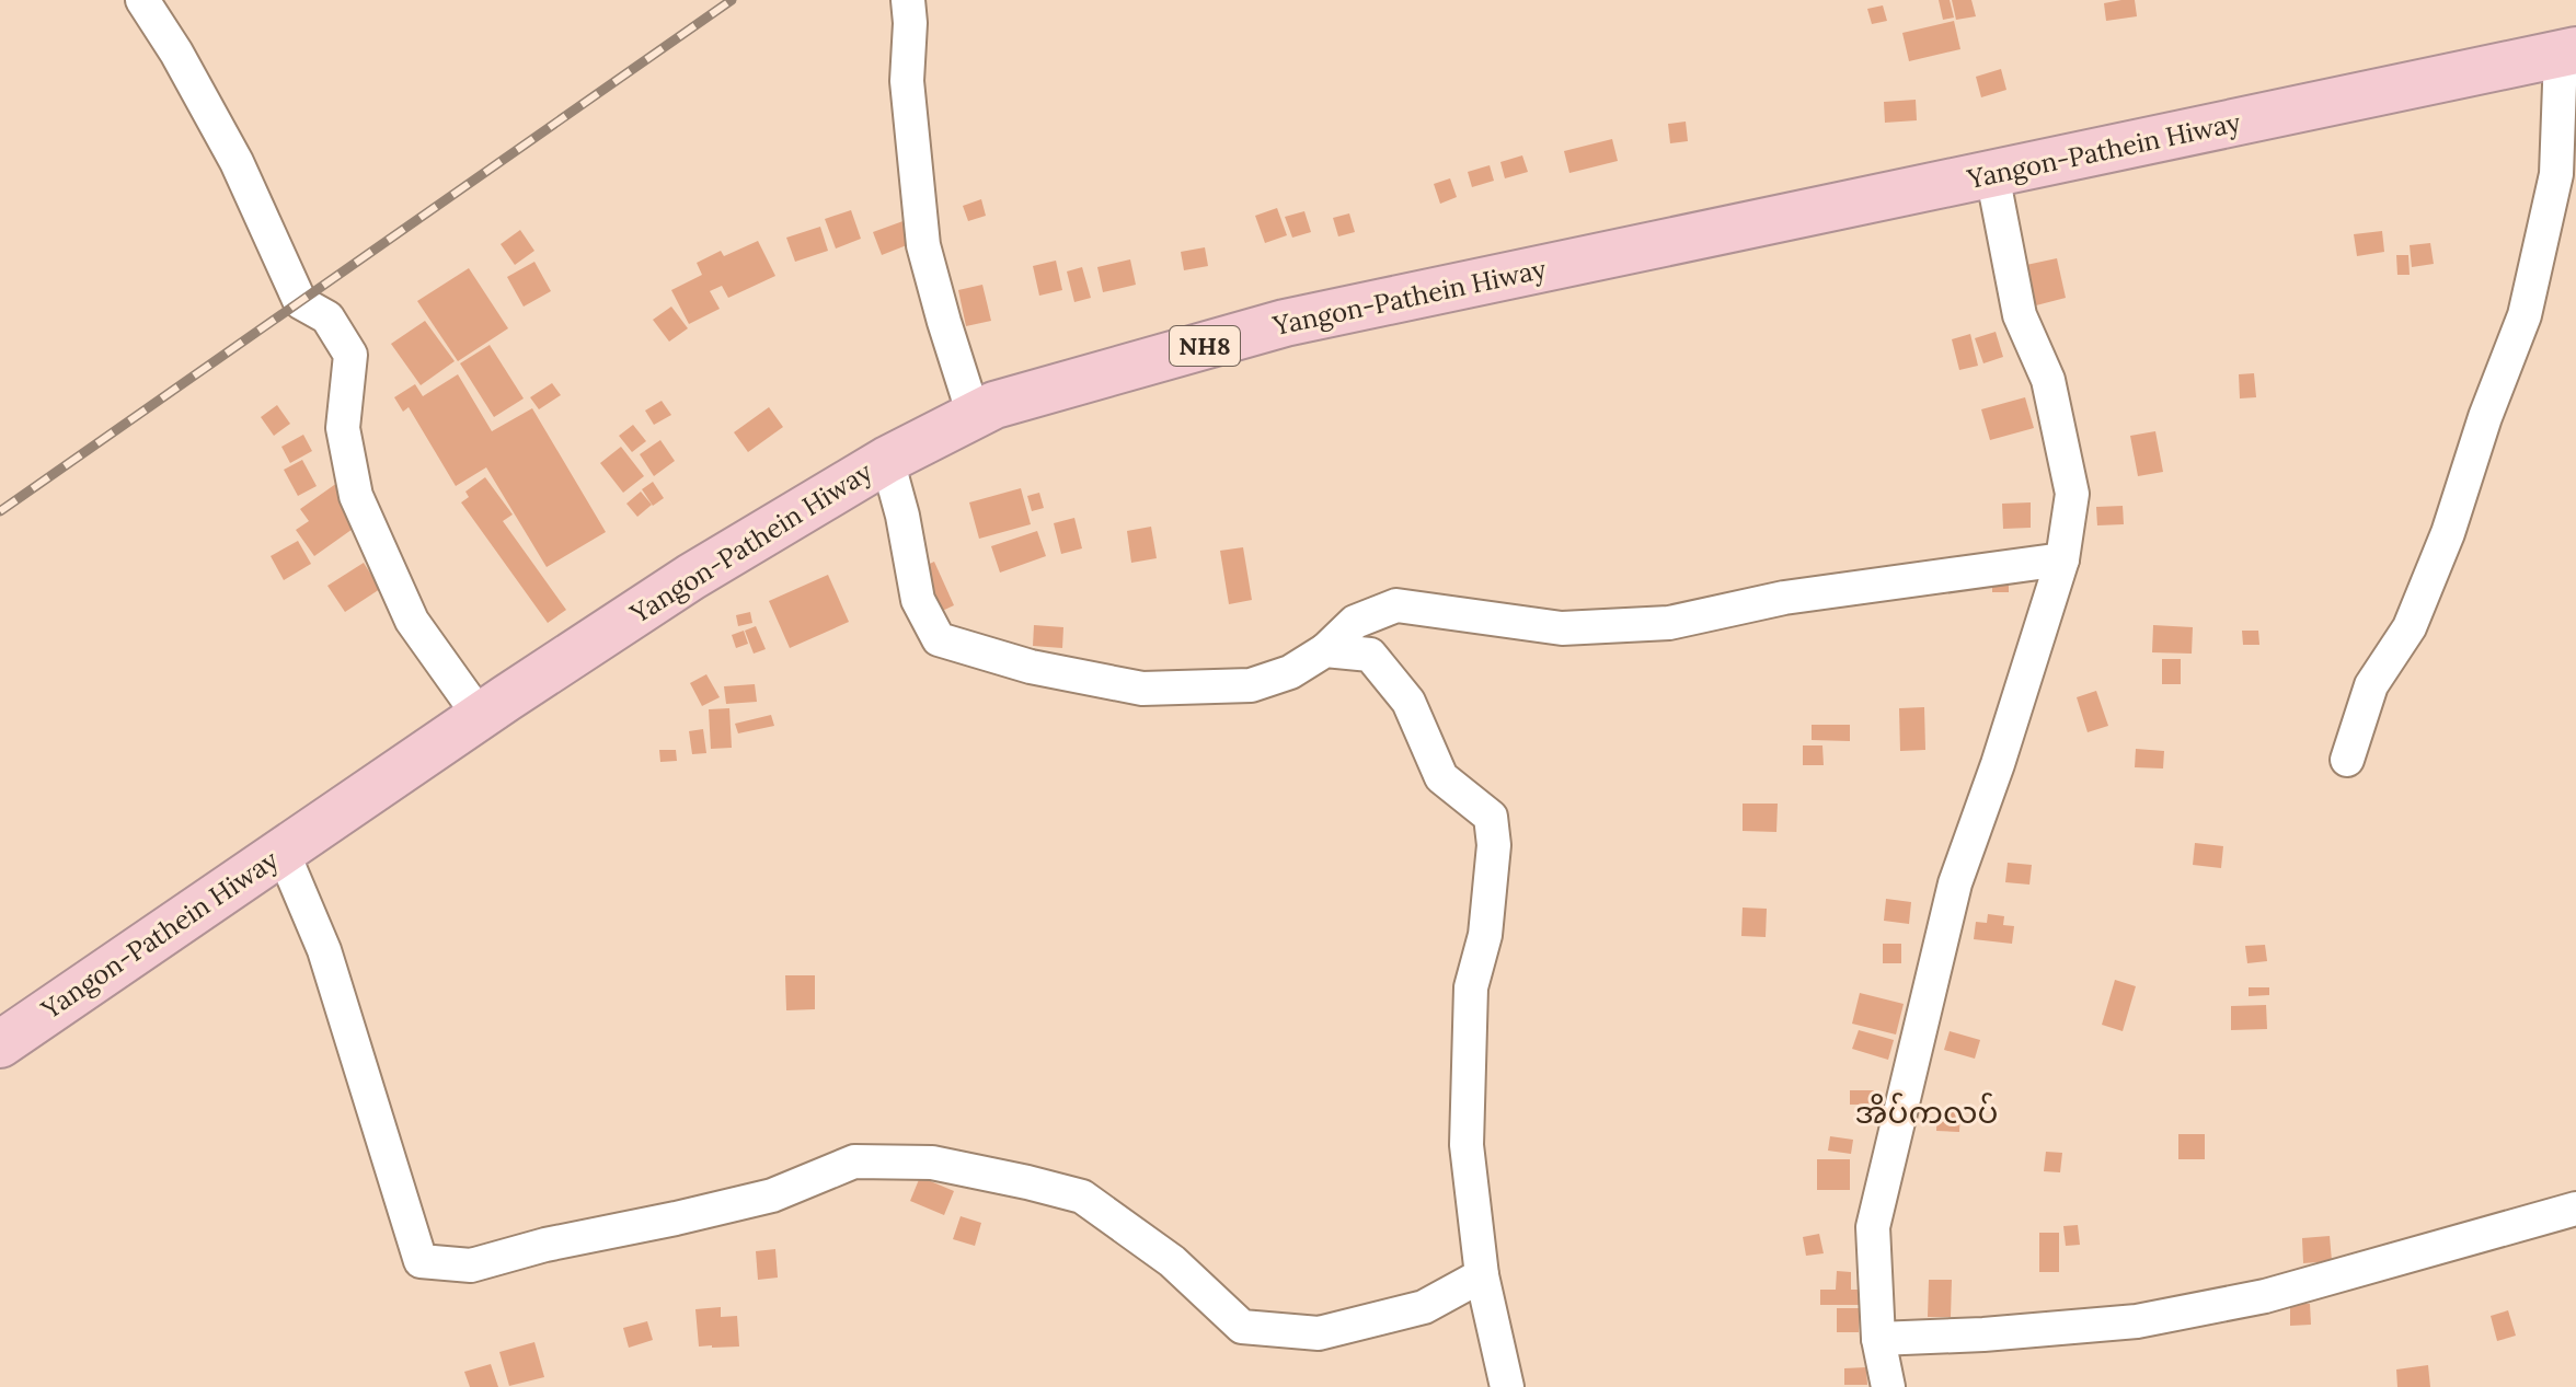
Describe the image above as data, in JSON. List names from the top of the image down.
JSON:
{
  "streets": {
    "highway": ["Yangon-Pathein Hiway", "NH8"]
  },
  "districts": ["အိပ်ကလပ်"]
}
